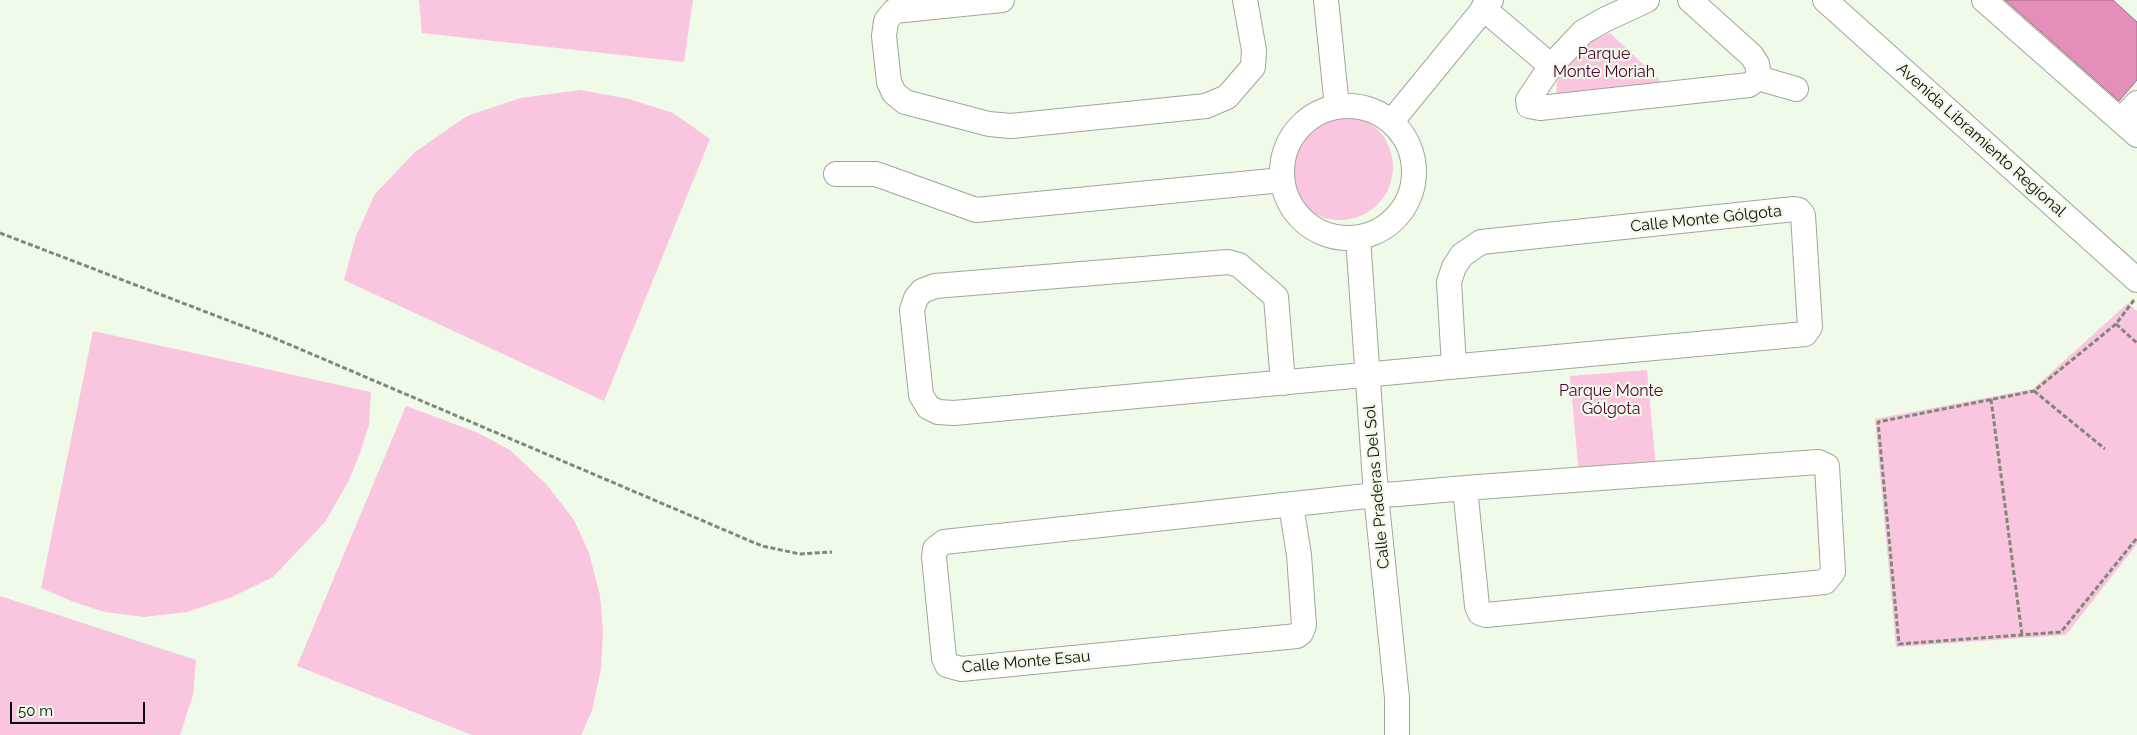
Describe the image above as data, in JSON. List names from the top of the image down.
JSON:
{
  "streets": {
    "street": [
      "Avenida Libramiento Regional",
      "Calle Monte Gólgota",
      "Calle Praderas Del Sol",
      "Calle Monte Esau"
    ]
  },
  "crossings": [
    ["Calle Monte Gólgota", "Calle Praderas Del Sol"],
    ["Calle Praderas Del Sol", "Calle Monte Esau"]
  ],
  "parks": ["Parque Monte Moriah", "Parque Monte Gólgota"],
  "scale_bar": "50 m"
}
